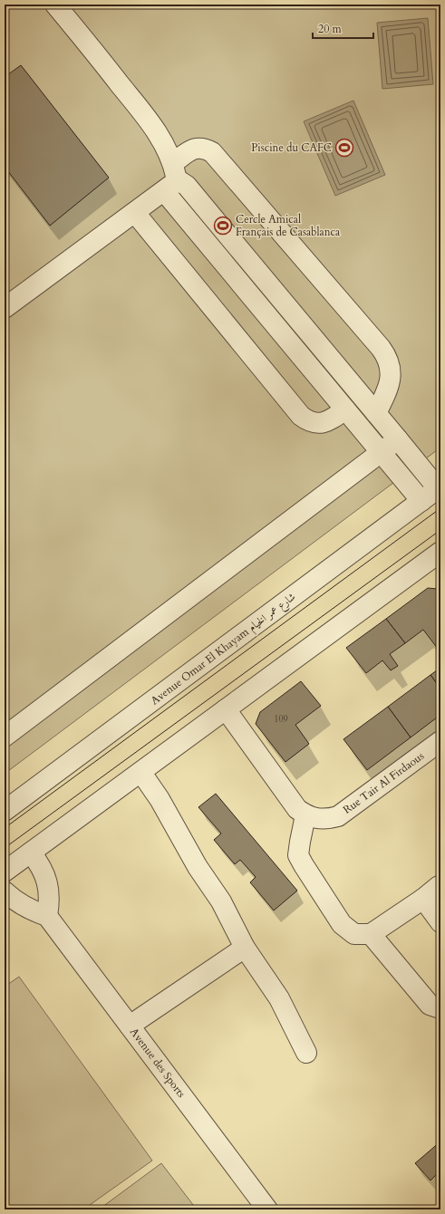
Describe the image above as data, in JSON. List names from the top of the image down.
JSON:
{
  "streets": {
    "street": ["Avenue Omar El Khayam شارع عمر الخيام", "Rue Tair Al Firdaous", "Avenue des Sports"]
  },
  "places": {
    "sports": ["Piscine du CAFC", "Cercle Amical Français de Casablanca"]
  },
  "house_numbers": ["109"],
  "scale_bar": "20 m"
}
